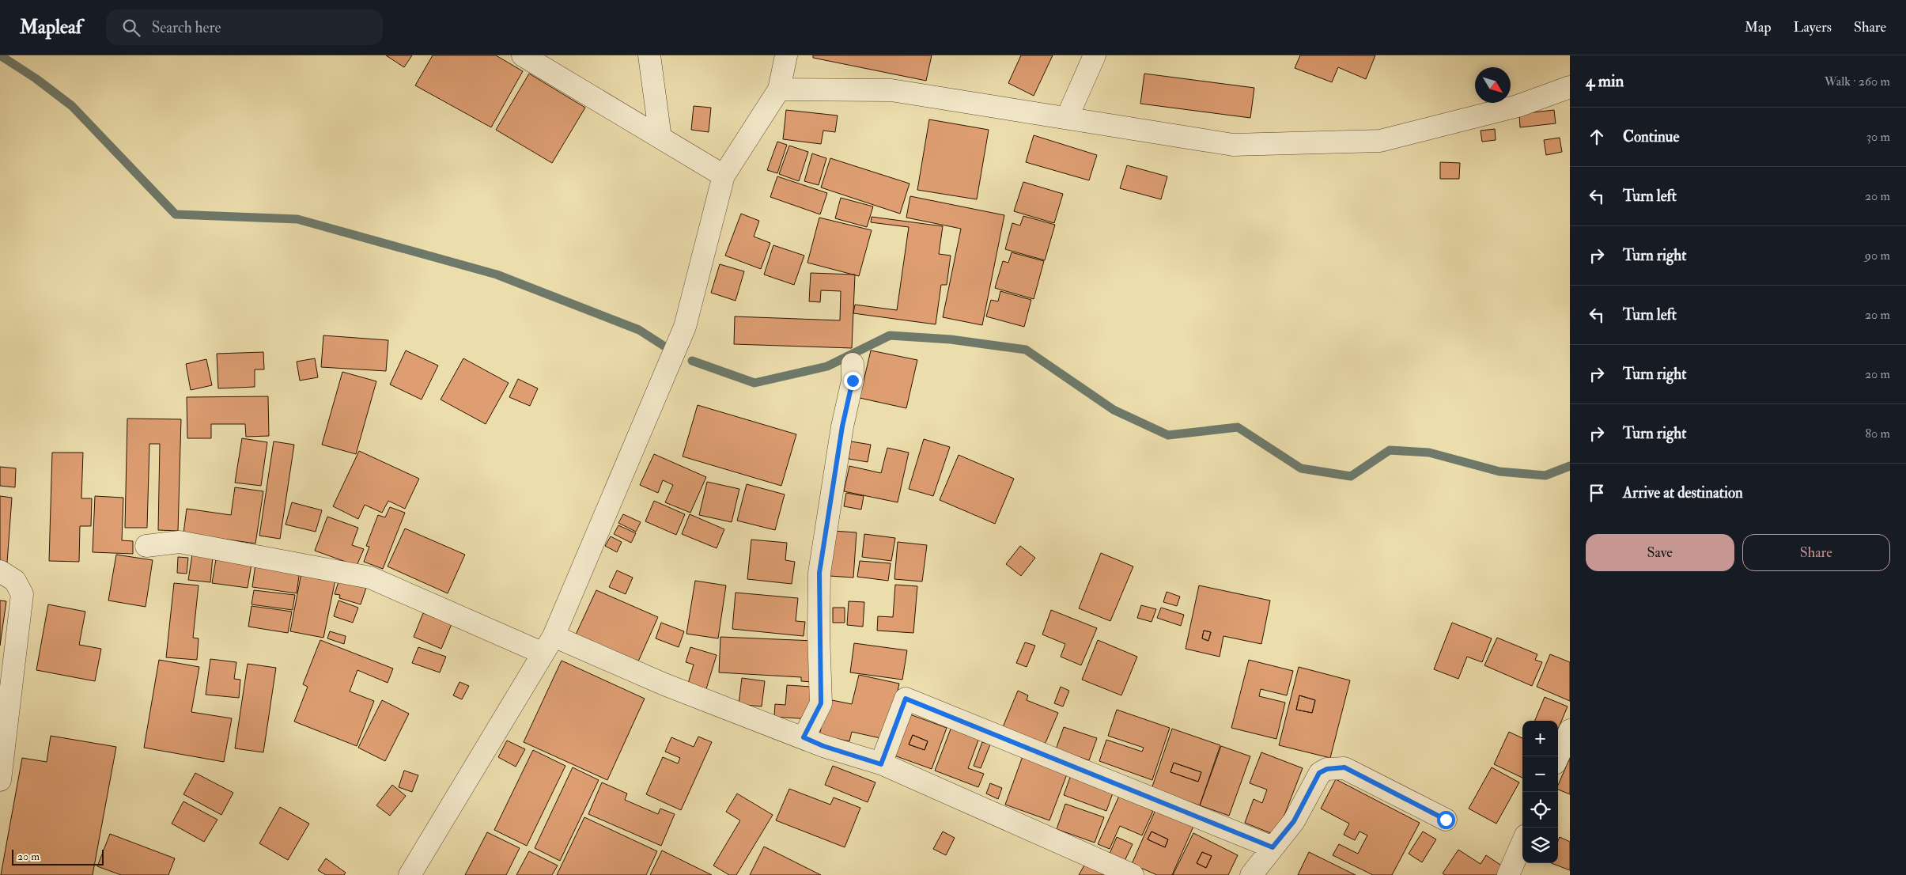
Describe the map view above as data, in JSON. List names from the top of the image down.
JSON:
{
  "scale_bar": "20 m",
  "north": "bottom right",
  "page": {
    "header": "Mapleaf",
    "search": "Search here",
    "nav": ["Map", "Layers", "Share"],
    "heading": ["4 min", "Walk · 260 m"],
    "list": [
      ["Continue", "30 m"],
      ["Turn left", "20 m"],
      ["Turn right", "90 m"],
      ["Turn left", "20 m"],
      ["Turn right", "20 m"],
      ["Turn right", "80 m"],
      "Arrive at destination"
    ],
    "buttons": ["Save", "Share"],
    "map_buttons": ["+", "−"],
    "scale": "20 m"
  }
}
